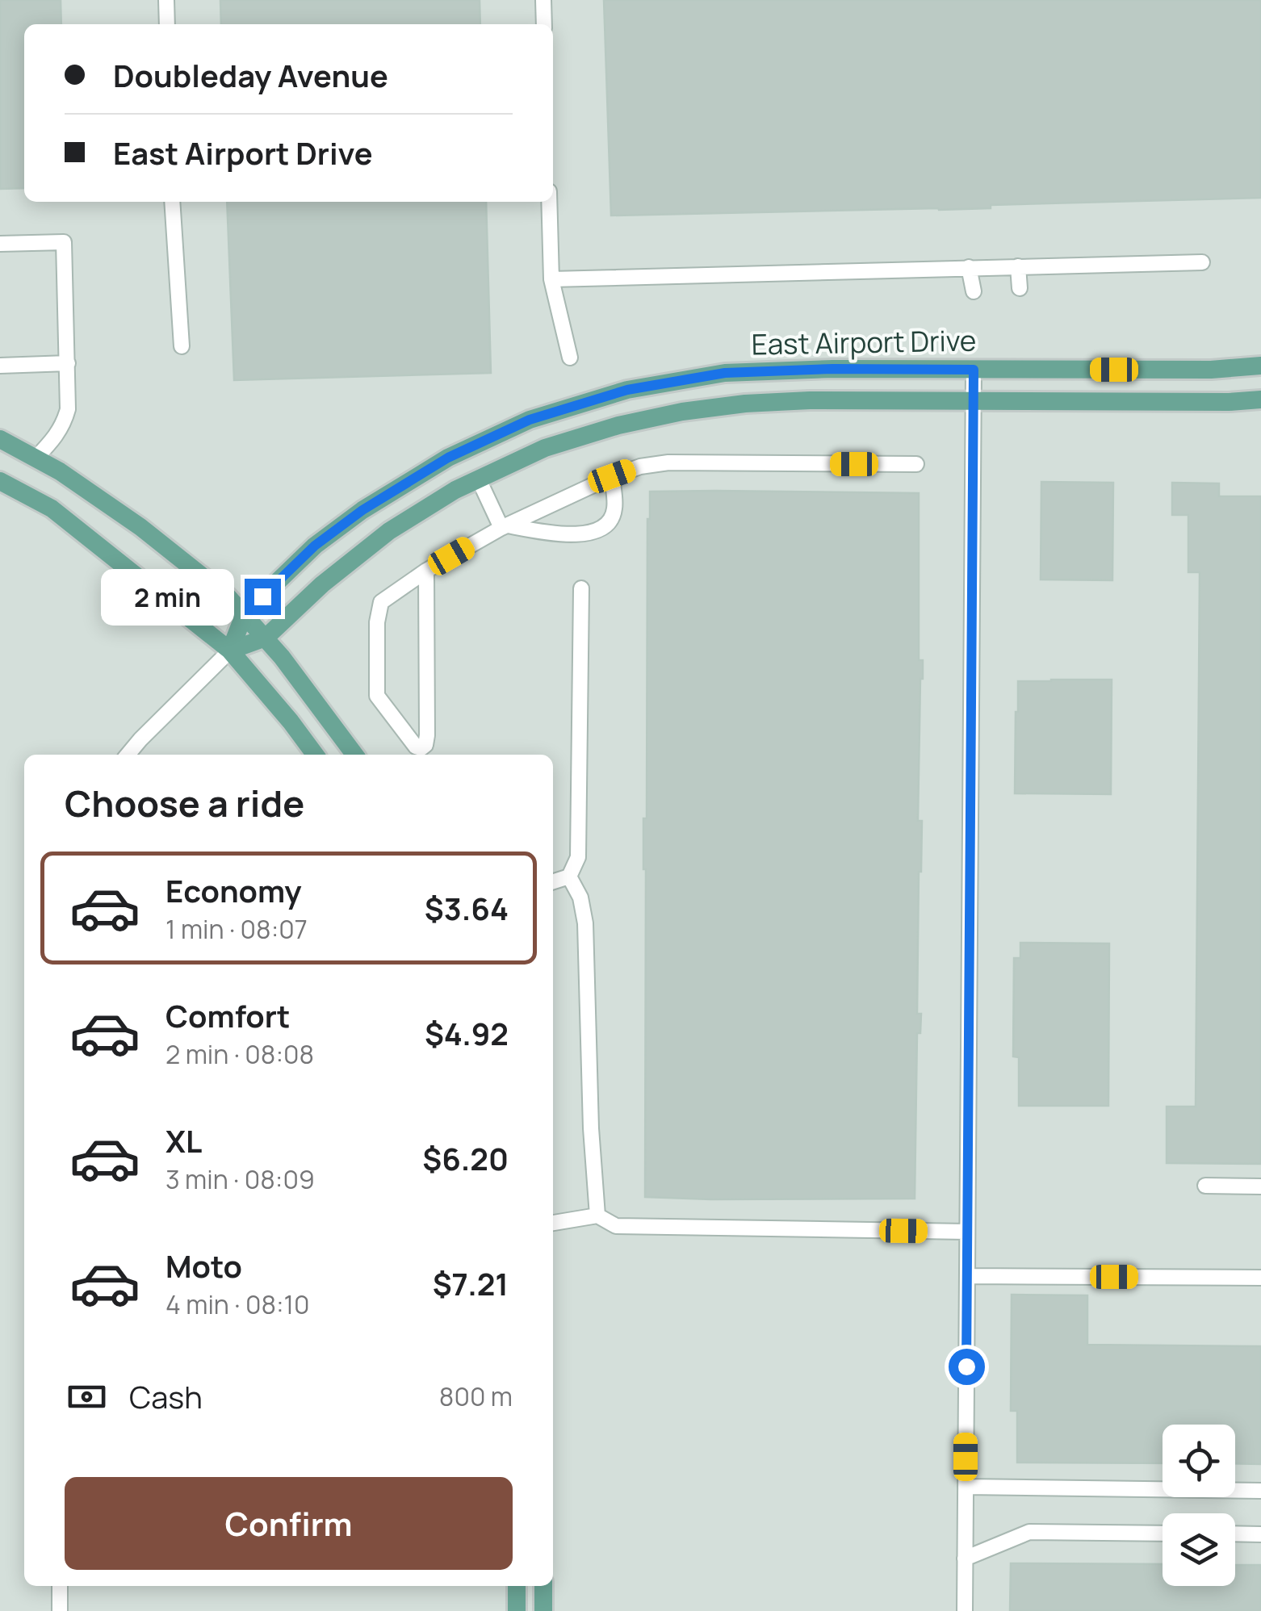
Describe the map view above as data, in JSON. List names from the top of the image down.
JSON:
{
  "streets": {
    "main road": ["East Airport Drive"]
  },
  "page": {
    "banner": ["Doubleday Avenue", "East Airport Drive"],
    "bubble": "2 min",
    "heading": "Choose a ride",
    "list": [
      {
        "name": "Economy",
        "note": "1 min · 08:07",
        "value": "$3.64"
      },
      {
        "name": "Comfort",
        "note": "2 min · 08:08",
        "value": "$4.92"
      },
      {
        "name": "XL",
        "note": "3 min · 08:09",
        "value": "$6.20"
      },
      {
        "name": "Moto",
        "note": "4 min · 08:10",
        "value": "$7.21"
      }
    ],
    "pay": ["Cash", "800 m"],
    "buttons": "Confirm"
  }
}
